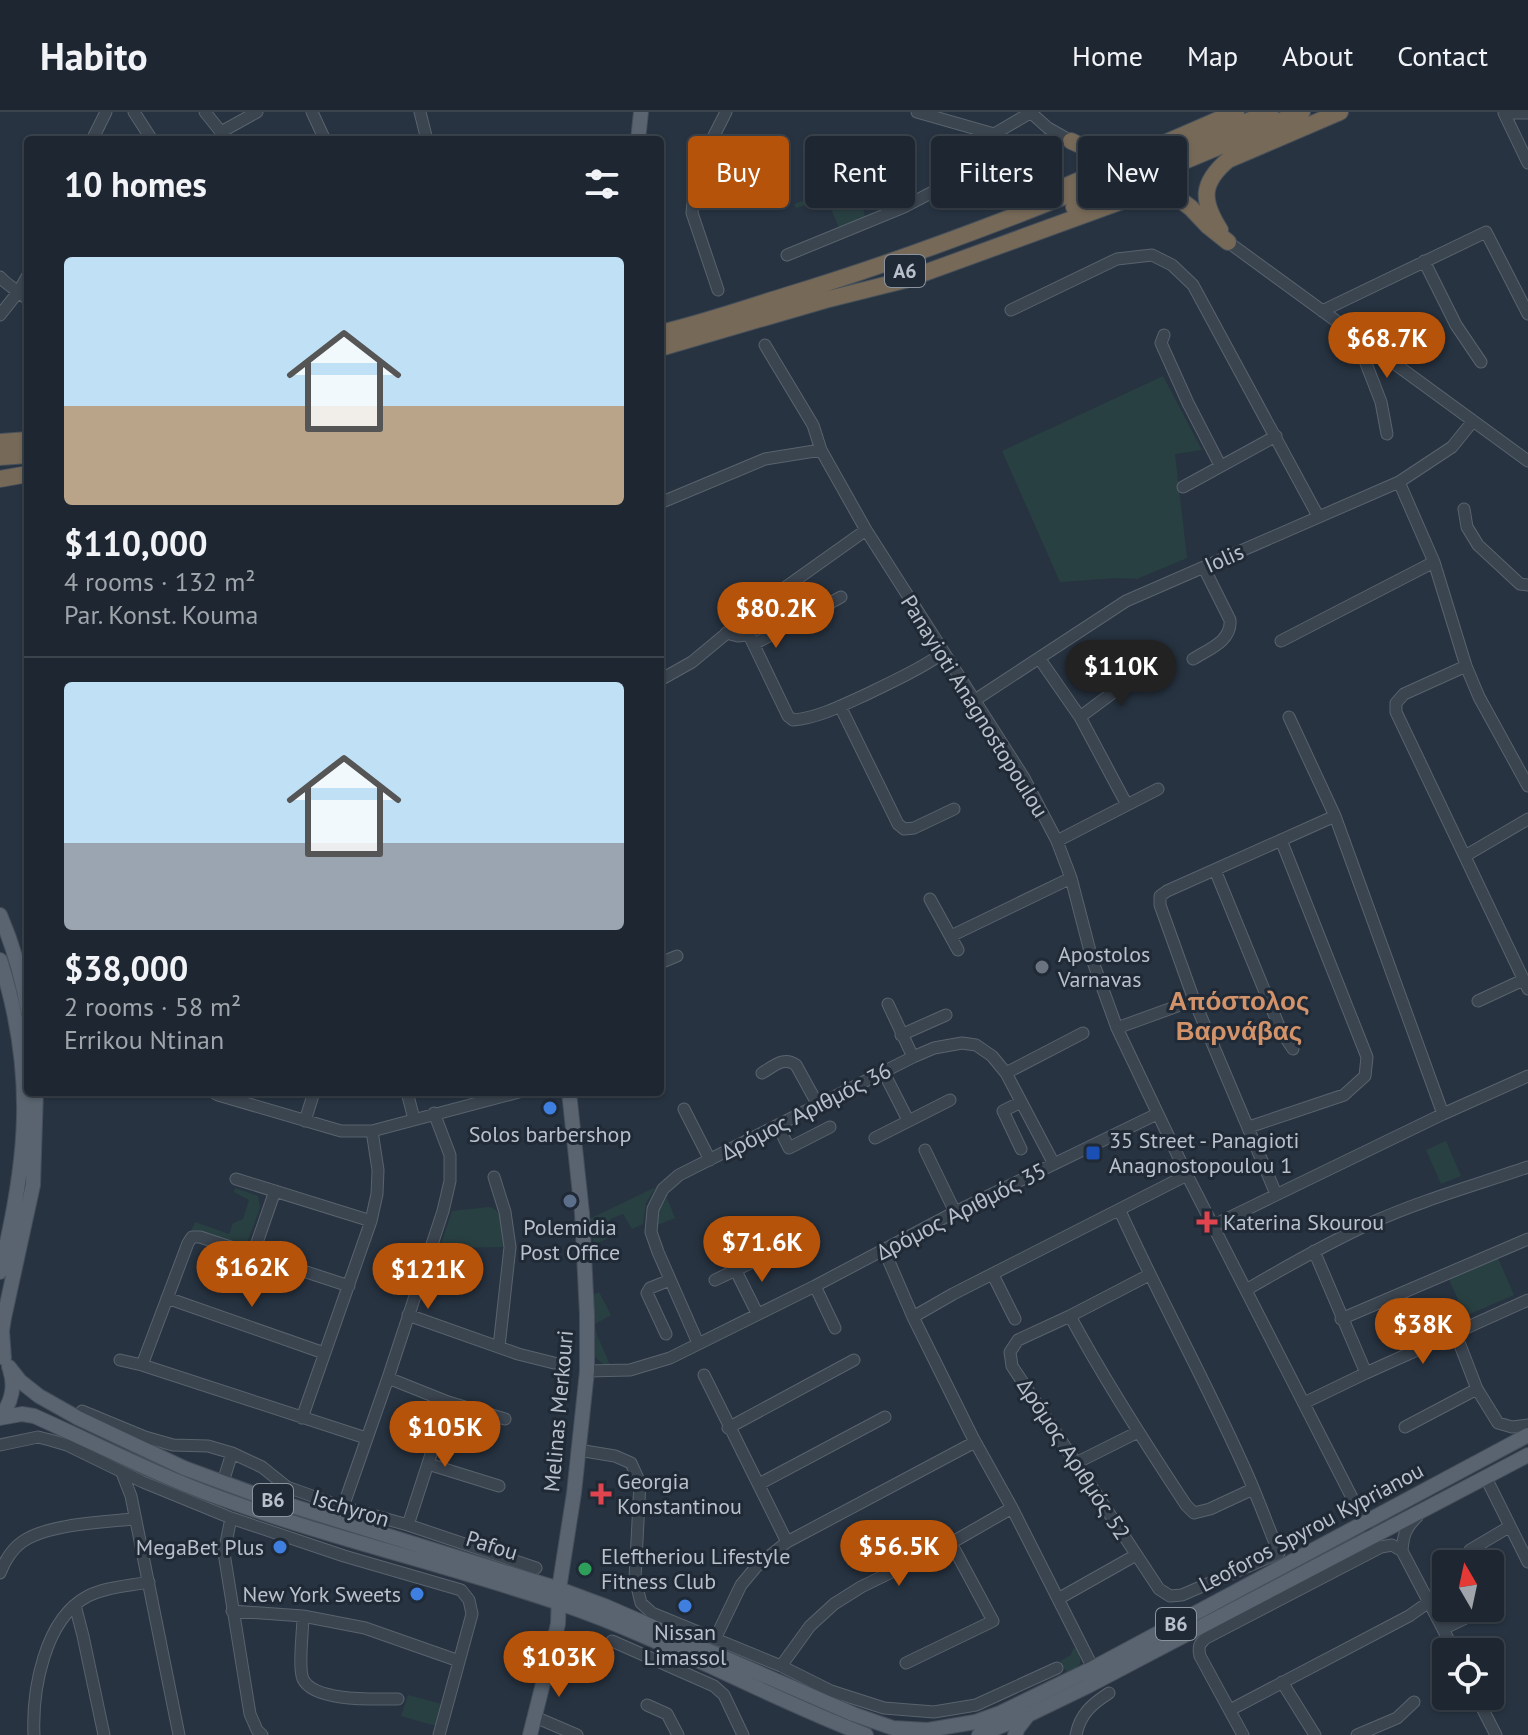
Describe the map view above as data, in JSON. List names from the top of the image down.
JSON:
{
  "streets": {
    "highway": ["A6"],
    "main road": [
      "Melinas Merkouri",
      "B6",
      "Leoforos Spyrou Kyprianou",
      "Pafou"
    ],
    "street": [
      "Iolis",
      "Panayioti Anagnostopoulou",
      "Δρόμος Αριθμός 36",
      "Δρόμος Αριθμός 35",
      "Δρόμος Αριθμός 52",
      "Ischyron"
    ]
  },
  "crossings": [
    ["Iolis", "Panayioti Anagnostopoulou"],
    ["Panayioti Anagnostopoulou", "Δρόμος Αριθμός 35"],
    ["Panayioti Anagnostopoulou", "Leoforos Spyrou Kyprianou"],
    ["Δρόμος Αριθμός 36", "Δρόμος Αριθμός 35"],
    ["Δρόμος Αριθμός 35", "Melinas Merkouri"],
    ["Melinas Merkouri", "Pafou"],
    ["B6", "Pafou"],
    ["Leoforos Spyrou Kyprianou", "Pafou"]
  ],
  "districts": ["Απόστολος Βαρνάβας"],
  "places": {
    "other": [
      "Apostolos Varnavas",
      "Solos barbershop",
      "Polemidia Post Office",
      "MegaBet Plus",
      "Eleftheriou Lifestyle Fitness Club",
      "New York Sweets",
      "Nissan Limassol"
    ],
    "transit": ["35 Street - Panagioti Anagnostopoulou 1"],
    "health": ["Katerina Skourou", "Georgia Konstantinou"]
  },
  "north": "top",
  "page": {
    "header": "Habito",
    "nav": [
      "Home",
      "Map",
      "About",
      "Contact"
    ],
    "chip": [
      "Buy",
      "Rent",
      "Filters",
      "New"
    ],
    "heading": "10 homes",
    "list": [
      {
        "name": "$110,000",
        "note": "4 rooms · 132 m² · Par. Konst. Kouma"
      },
      {
        "name": "$38,000",
        "note": "2 rooms · 58 m² · Errikou Ntinan"
      }
    ],
    "price": [
      "$68.7K",
      "$80.2K",
      "$110K",
      "$71.6K",
      "$162K",
      "$121K",
      "$38K",
      "$105K",
      "$56.5K",
      "$103K"
    ]
  }
}
